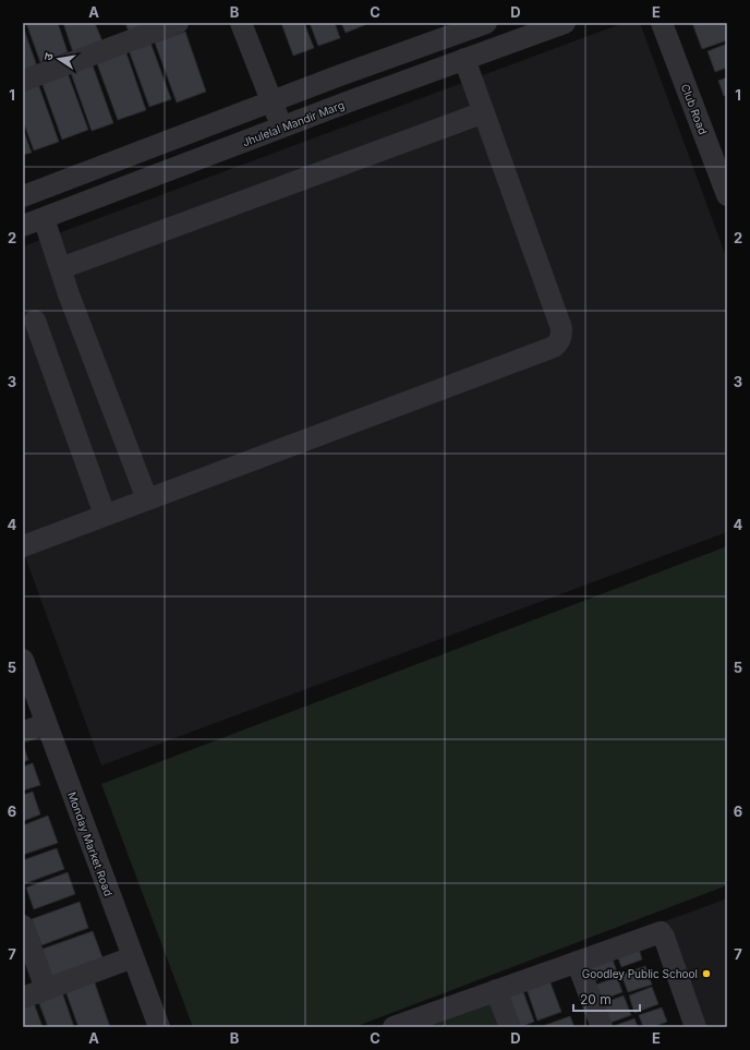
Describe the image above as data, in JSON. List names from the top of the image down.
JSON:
{
  "streets": {
    "street": ["Club Road", "Jhulelal Mandir Marg", "Monday Market Road"]
  },
  "places": ["Goodley Public School"],
  "scale_bar": "20 m",
  "north": "left",
  "grid": {
    "columns": [
      "A",
      "B",
      "C",
      "D",
      "E"
    ],
    "rows": [
      "1",
      "2",
      "3",
      "4",
      "5",
      "6",
      "7"
    ]
  }
}
